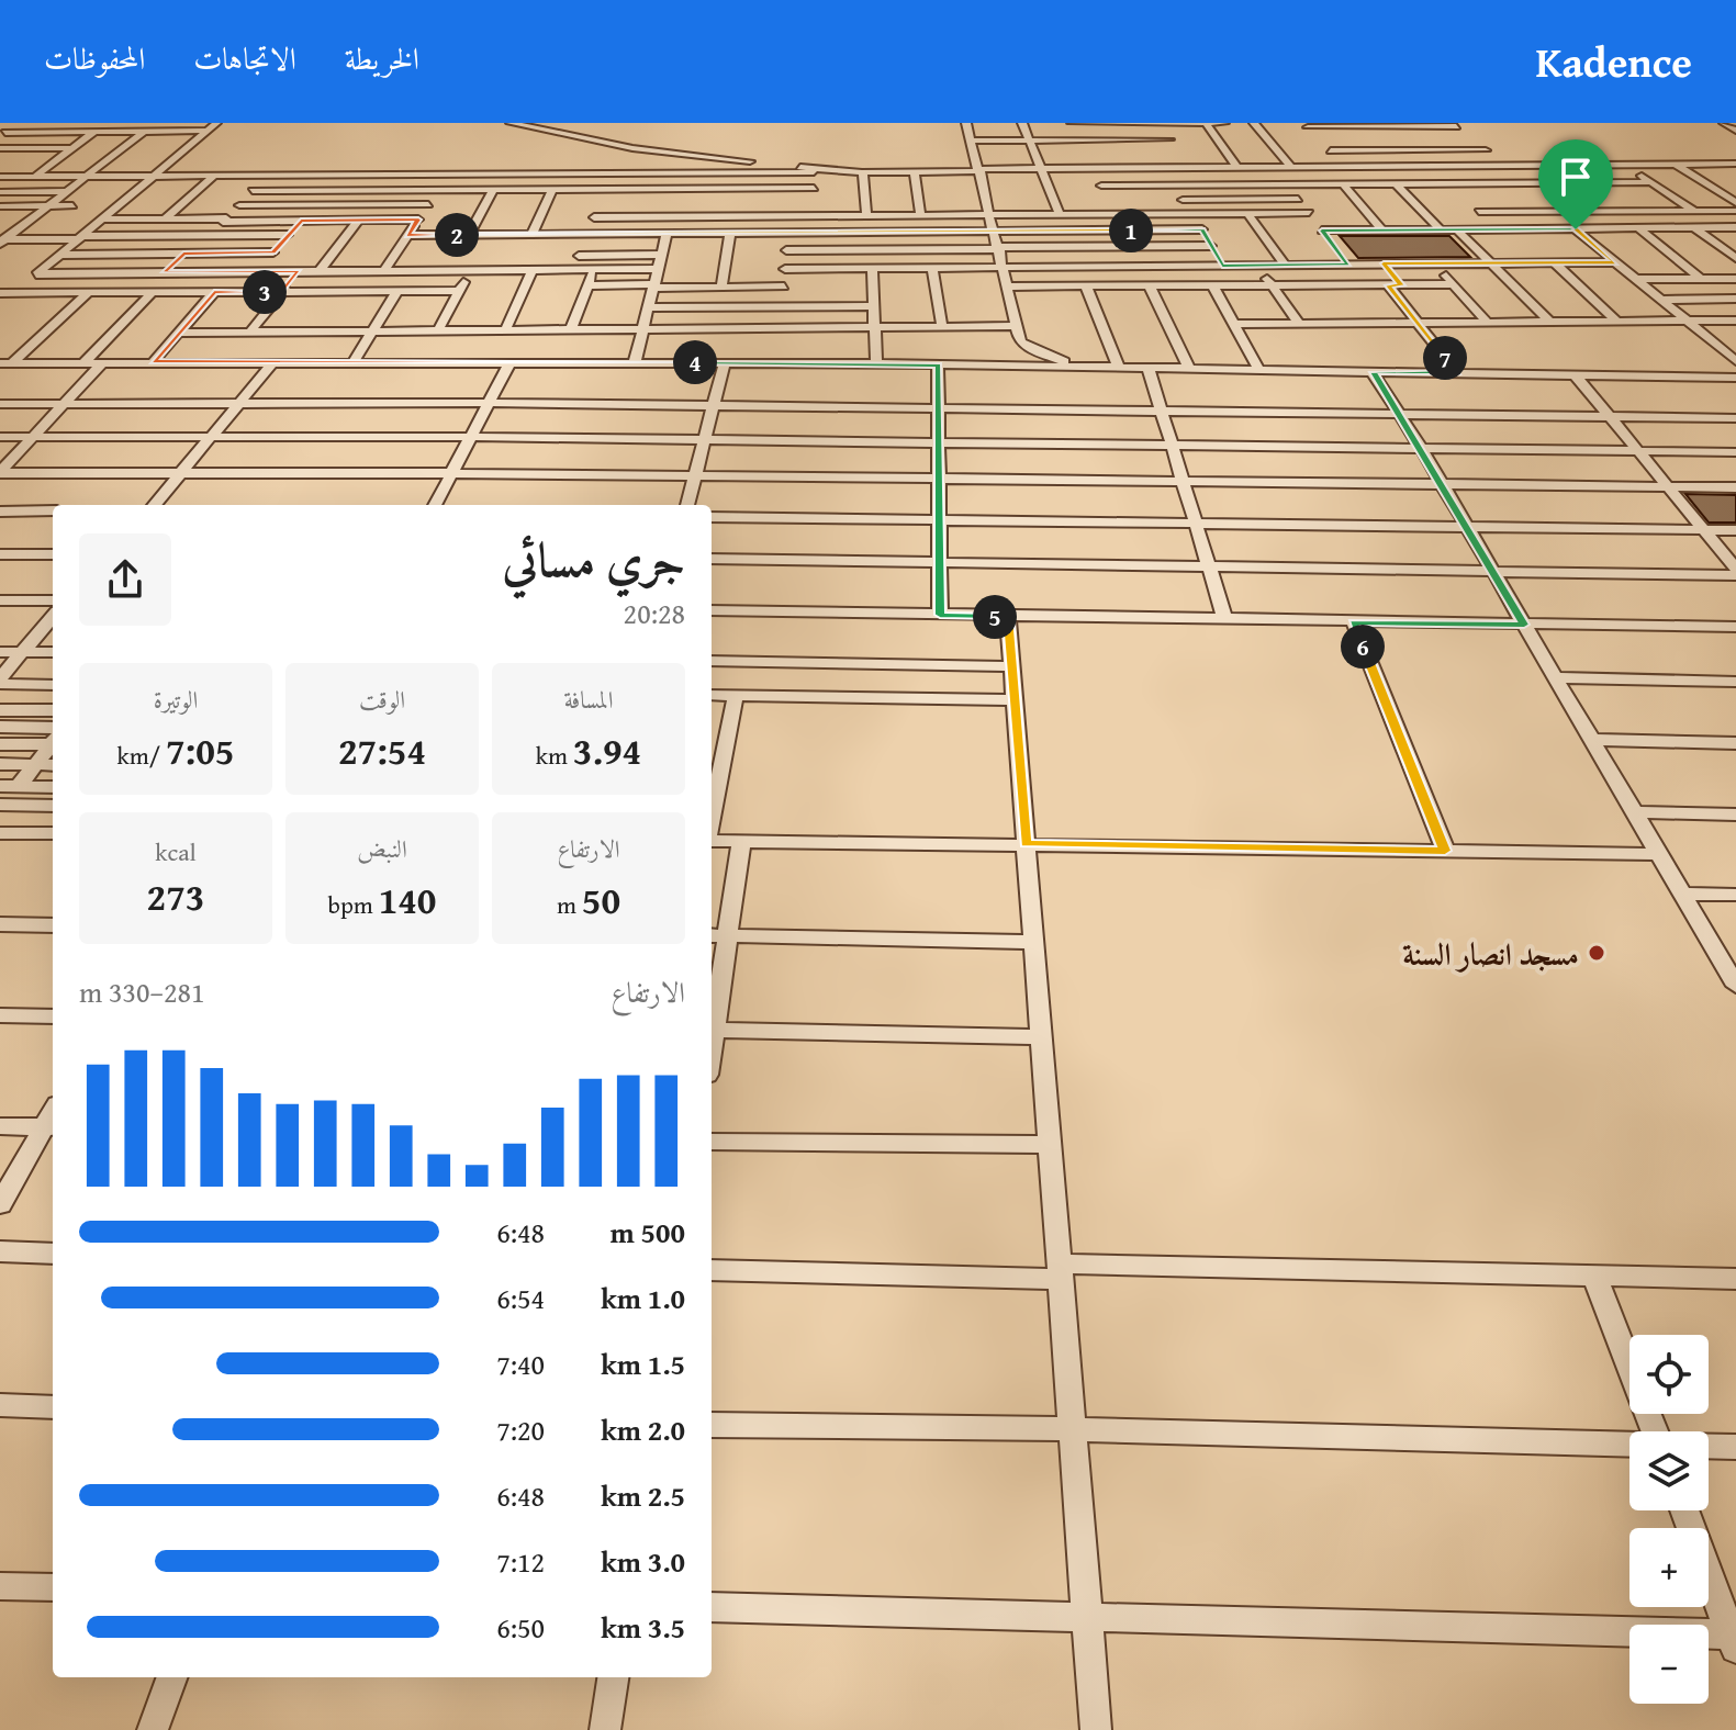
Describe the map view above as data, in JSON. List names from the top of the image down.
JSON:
{
  "places": ["مسجد انصار السنة"],
  "page": {
    "header": "Kadence",
    "nav": ["الخريطة", "الاتجاهات", "المحفوظات"],
    "pins": [
      "1",
      "2",
      "3",
      "7",
      "4",
      "5",
      "6"
    ],
    "heading": ["جري مسائي", "20:28"],
    "stats": [
      ["المسافة", "3.94 km"],
      ["الوقت", "27:54"],
      ["الوتيرة", "7:05 /km"],
      ["الارتفاع", "50 m"],
      ["النبض", "140 bpm"],
      ["kcal", "273"]
    ],
    "chart": ["الارتفاع", "281–330 m"],
    "list": [
      {
        "name": "500 m",
        "note": "6:48"
      },
      {
        "name": "1.0 km",
        "note": "6:54"
      },
      {
        "name": "1.5 km",
        "note": "7:40"
      },
      {
        "name": "2.0 km",
        "note": "7:20"
      },
      {
        "name": "2.5 km",
        "note": "6:48"
      },
      {
        "name": "3.0 km",
        "note": "7:12"
      },
      {
        "name": "3.5 km",
        "note": "6:50"
      }
    ],
    "map_buttons": ["+", "−"]
  }
}
